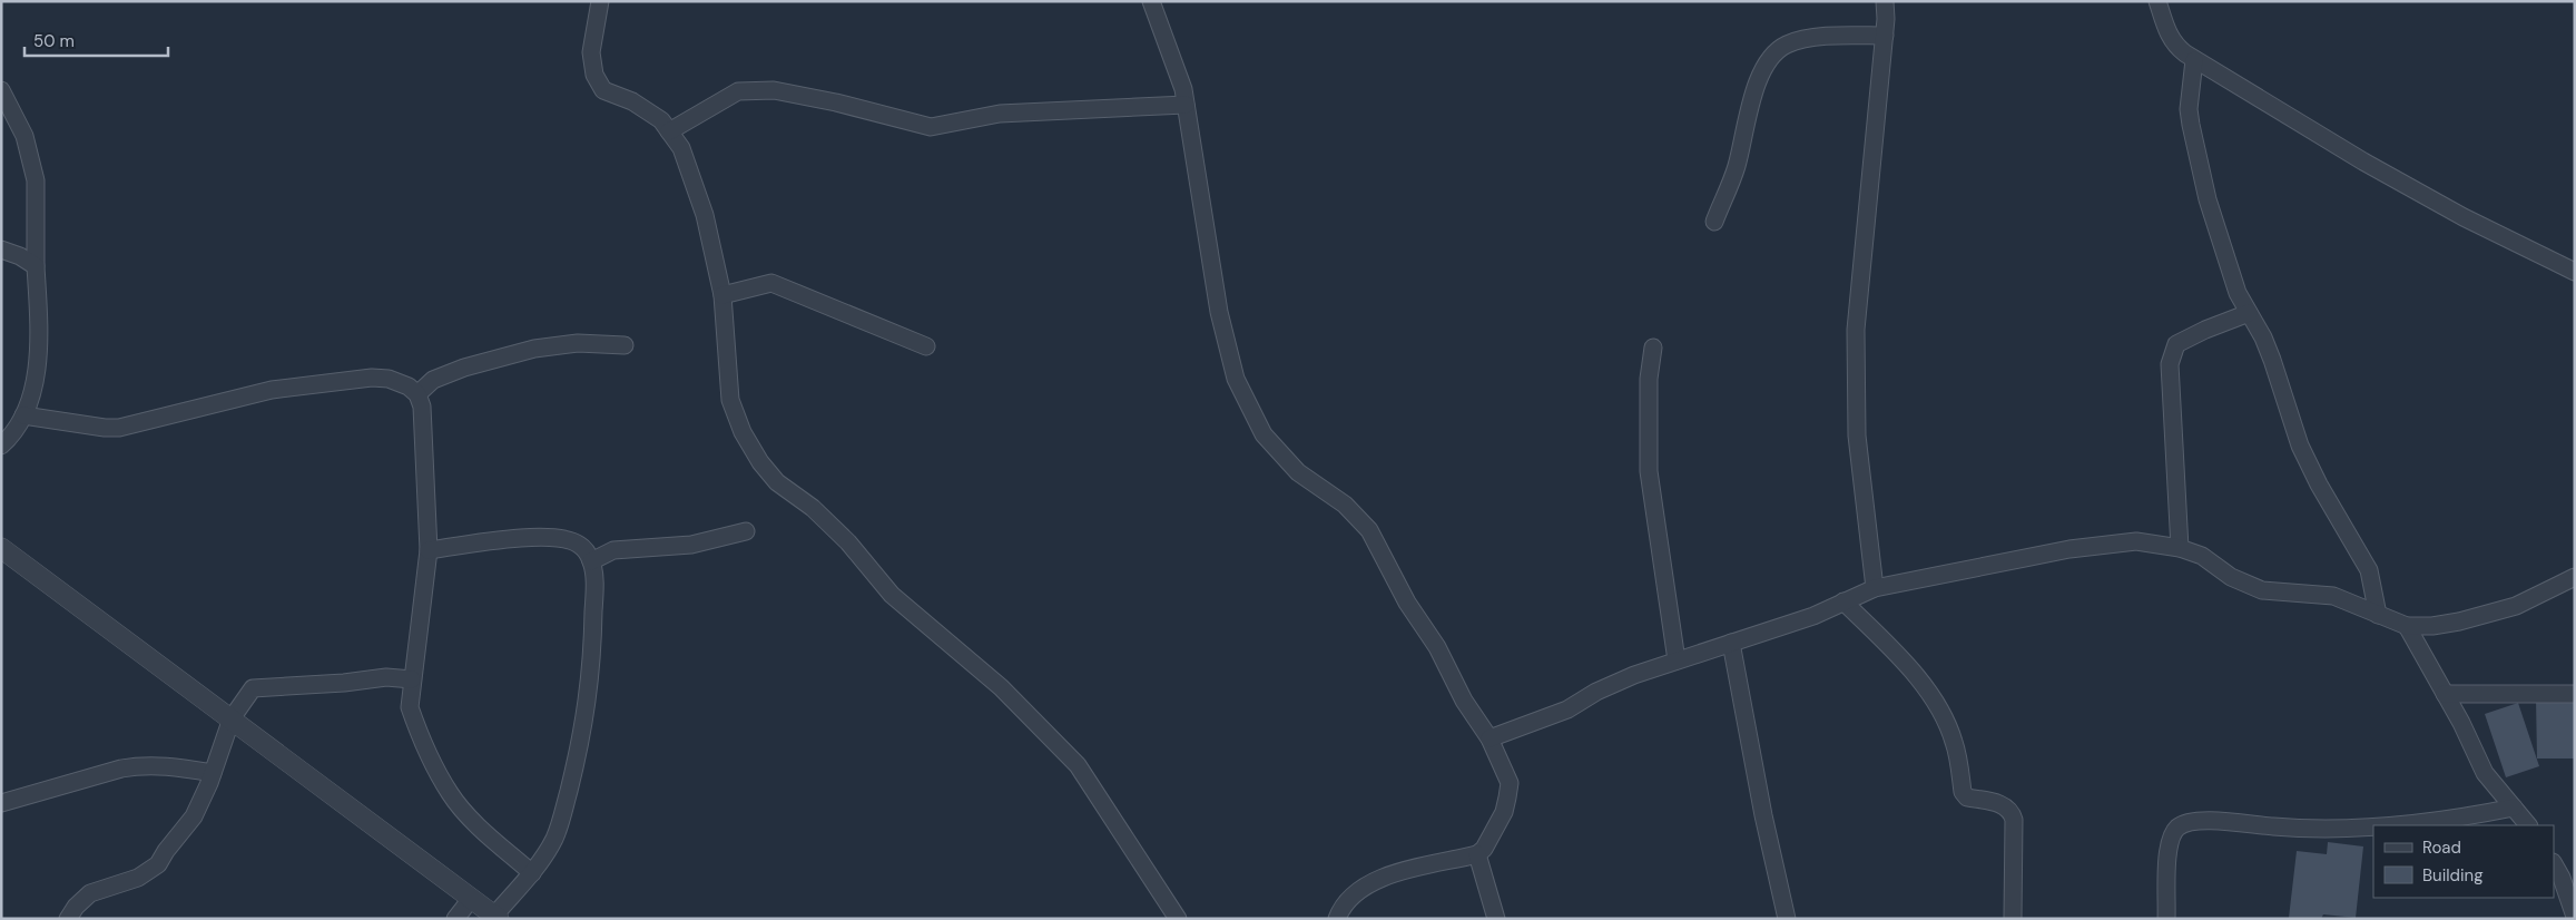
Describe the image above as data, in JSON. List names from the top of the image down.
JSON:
{
  "legend": ["Road", "Building"],
  "scale_bar": "50 m"
}
